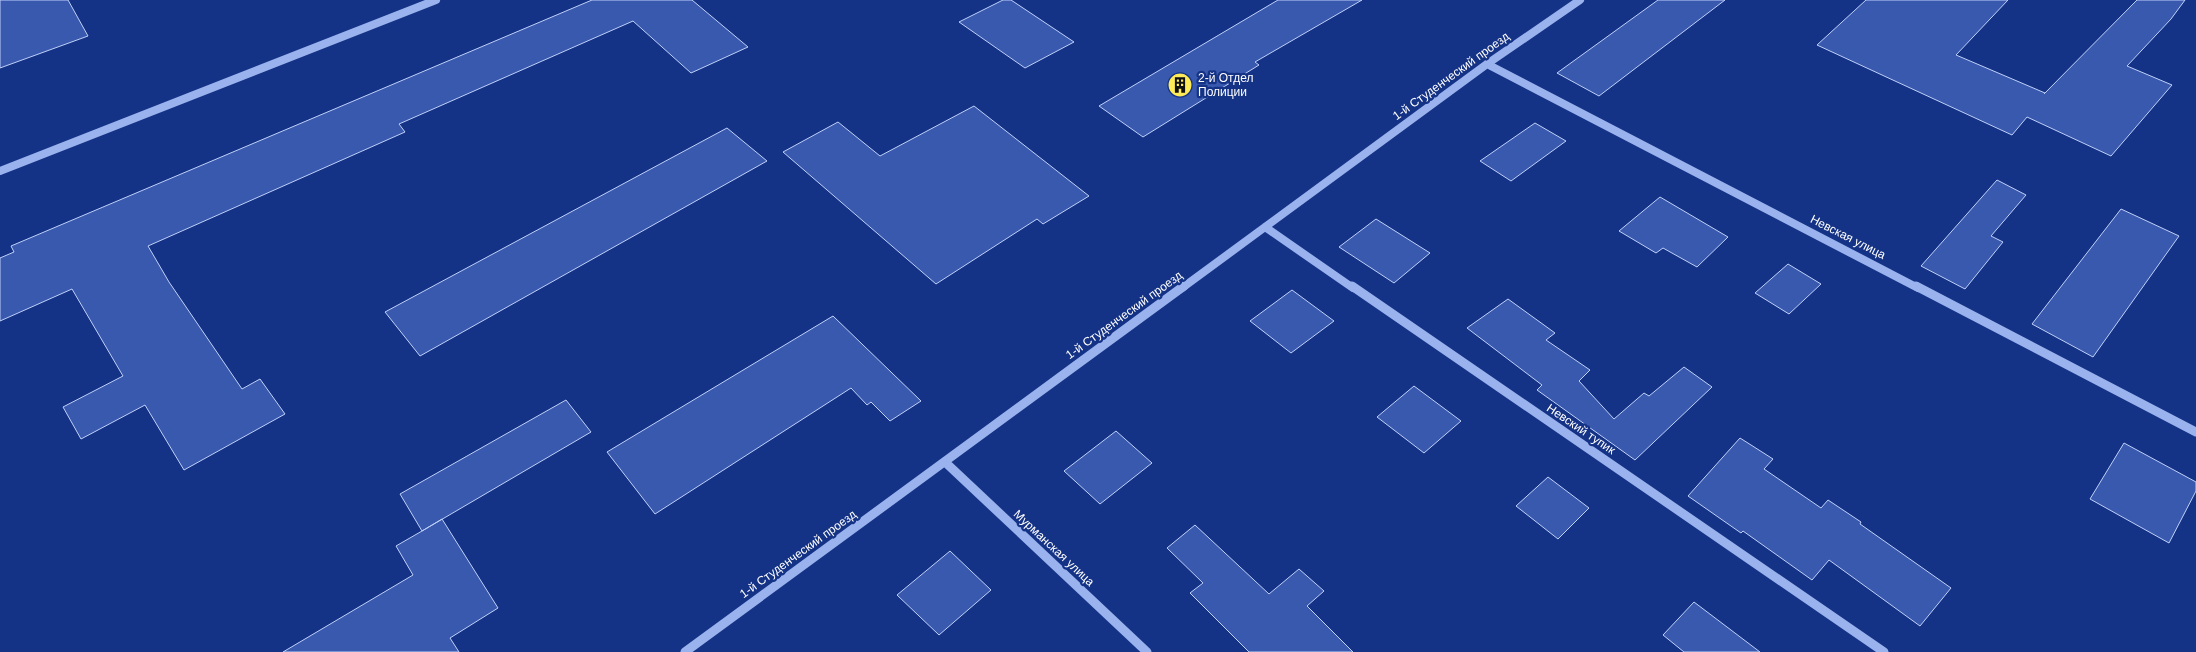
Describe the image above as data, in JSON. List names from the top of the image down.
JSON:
{
  "streets": {
    "street": [
      "1-й Студенческий проезд",
      "Невская улица",
      "Невский тупик",
      "Мурманская улица"
    ]
  },
  "crossings": [
    ["1-й Студенческий проезд", "Невская улица"],
    ["1-й Студенческий проезд", "Невский тупик"],
    ["1-й Студенческий проезд", "Мурманская улица"]
  ],
  "places": {
    "building": ["2-й Отдел Полиции"]
  }
}
